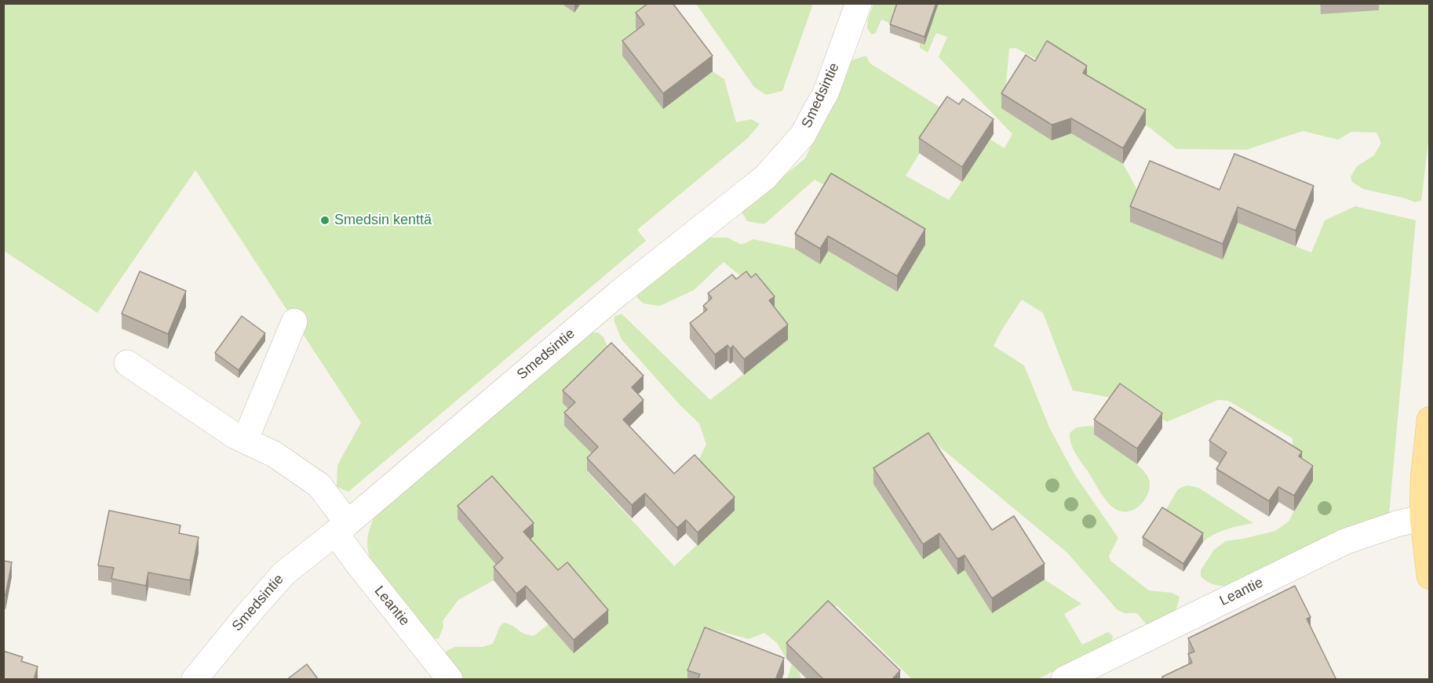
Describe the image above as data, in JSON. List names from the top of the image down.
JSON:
{
  "streets": {
    "street": ["Smedsintie", "Leantie"]
  },
  "crossings": [
    ["Smedsintie", "Leantie"]
  ],
  "places": ["Smedsin kenttä"]
}
